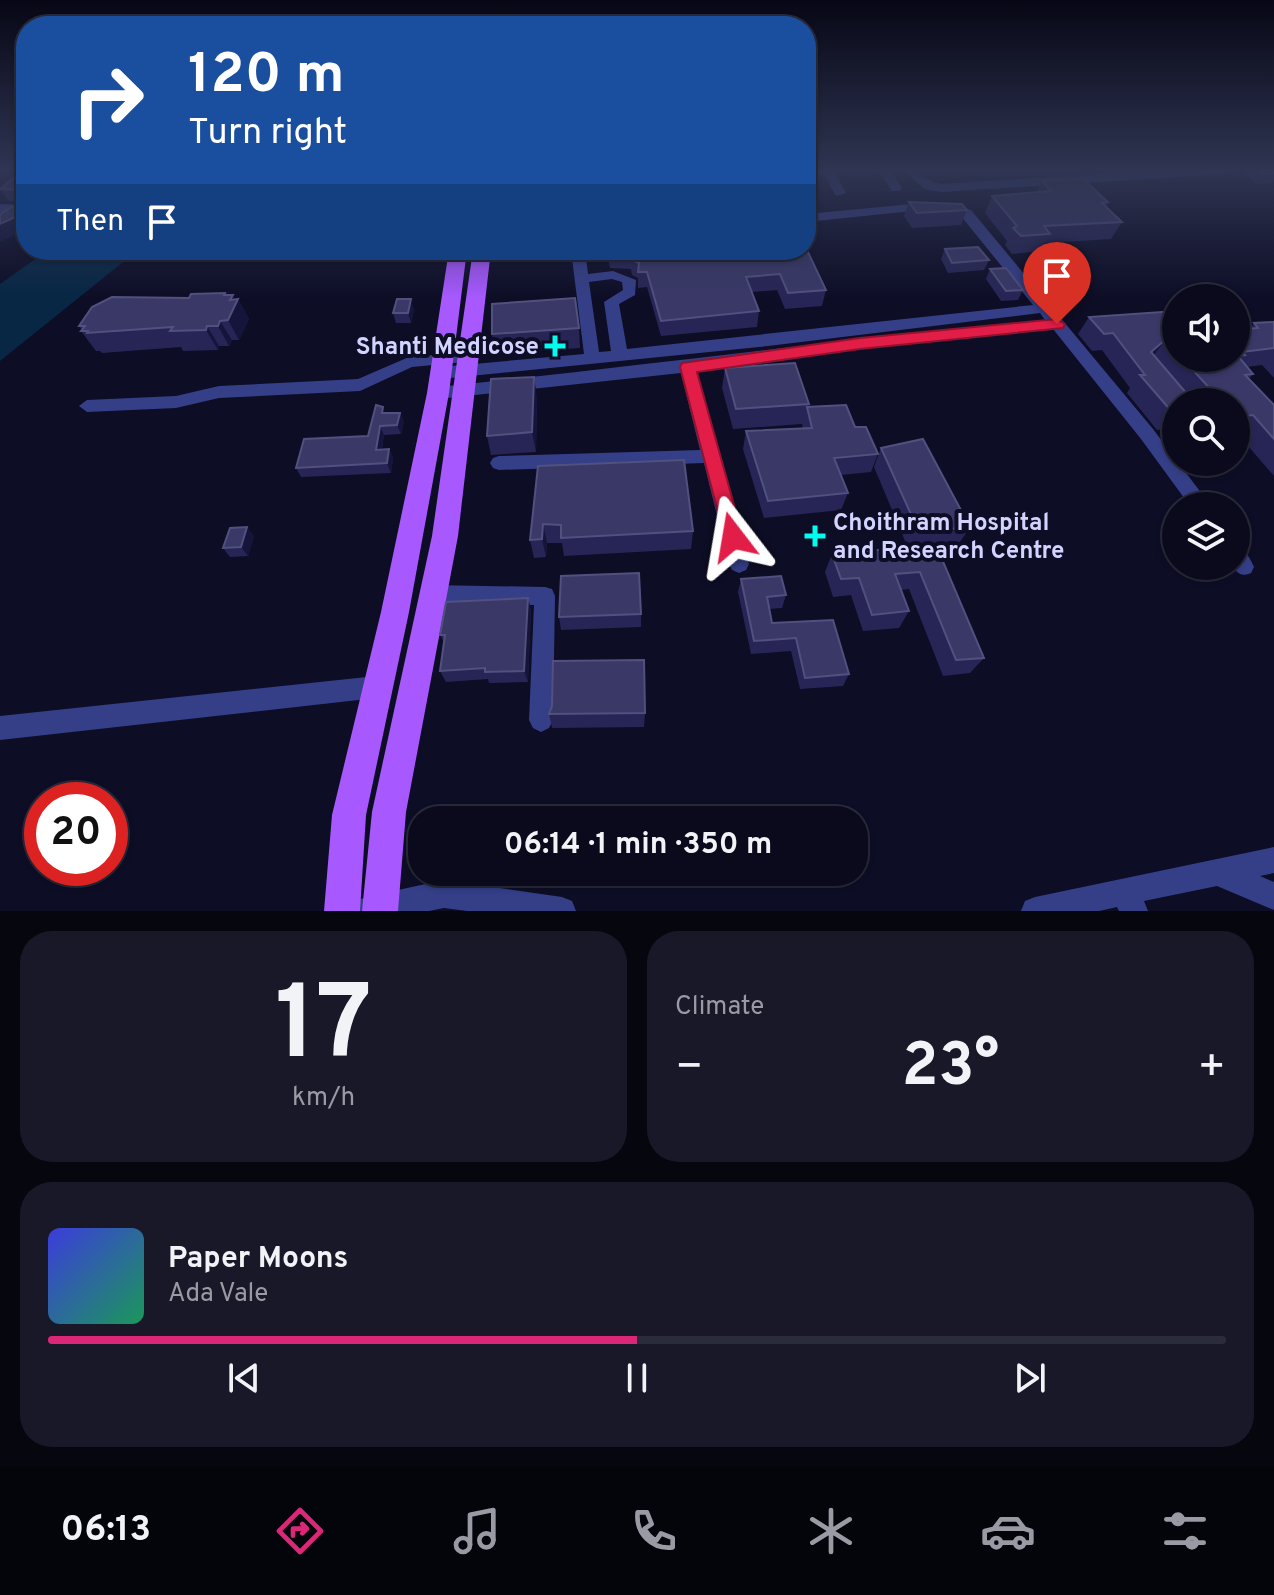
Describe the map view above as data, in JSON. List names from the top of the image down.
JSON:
{
  "places": {
    "health": ["Shanti Medicose", "Choithram Hospital and Research Centre"]
  },
  "page": {
    "turn": ["120 m", "Turn right"],
    "then": "Then",
    "limit": "20",
    "trip": "06:14 · 1 min · 350 m",
    "tile": [
      ["17", "km/h"],
      "Climate"
    ],
    "heat": ["−", "23°", "+"],
    "song": ["Paper Moons", "Ada Vale"],
    "tabs": "06:13"
  }
}
